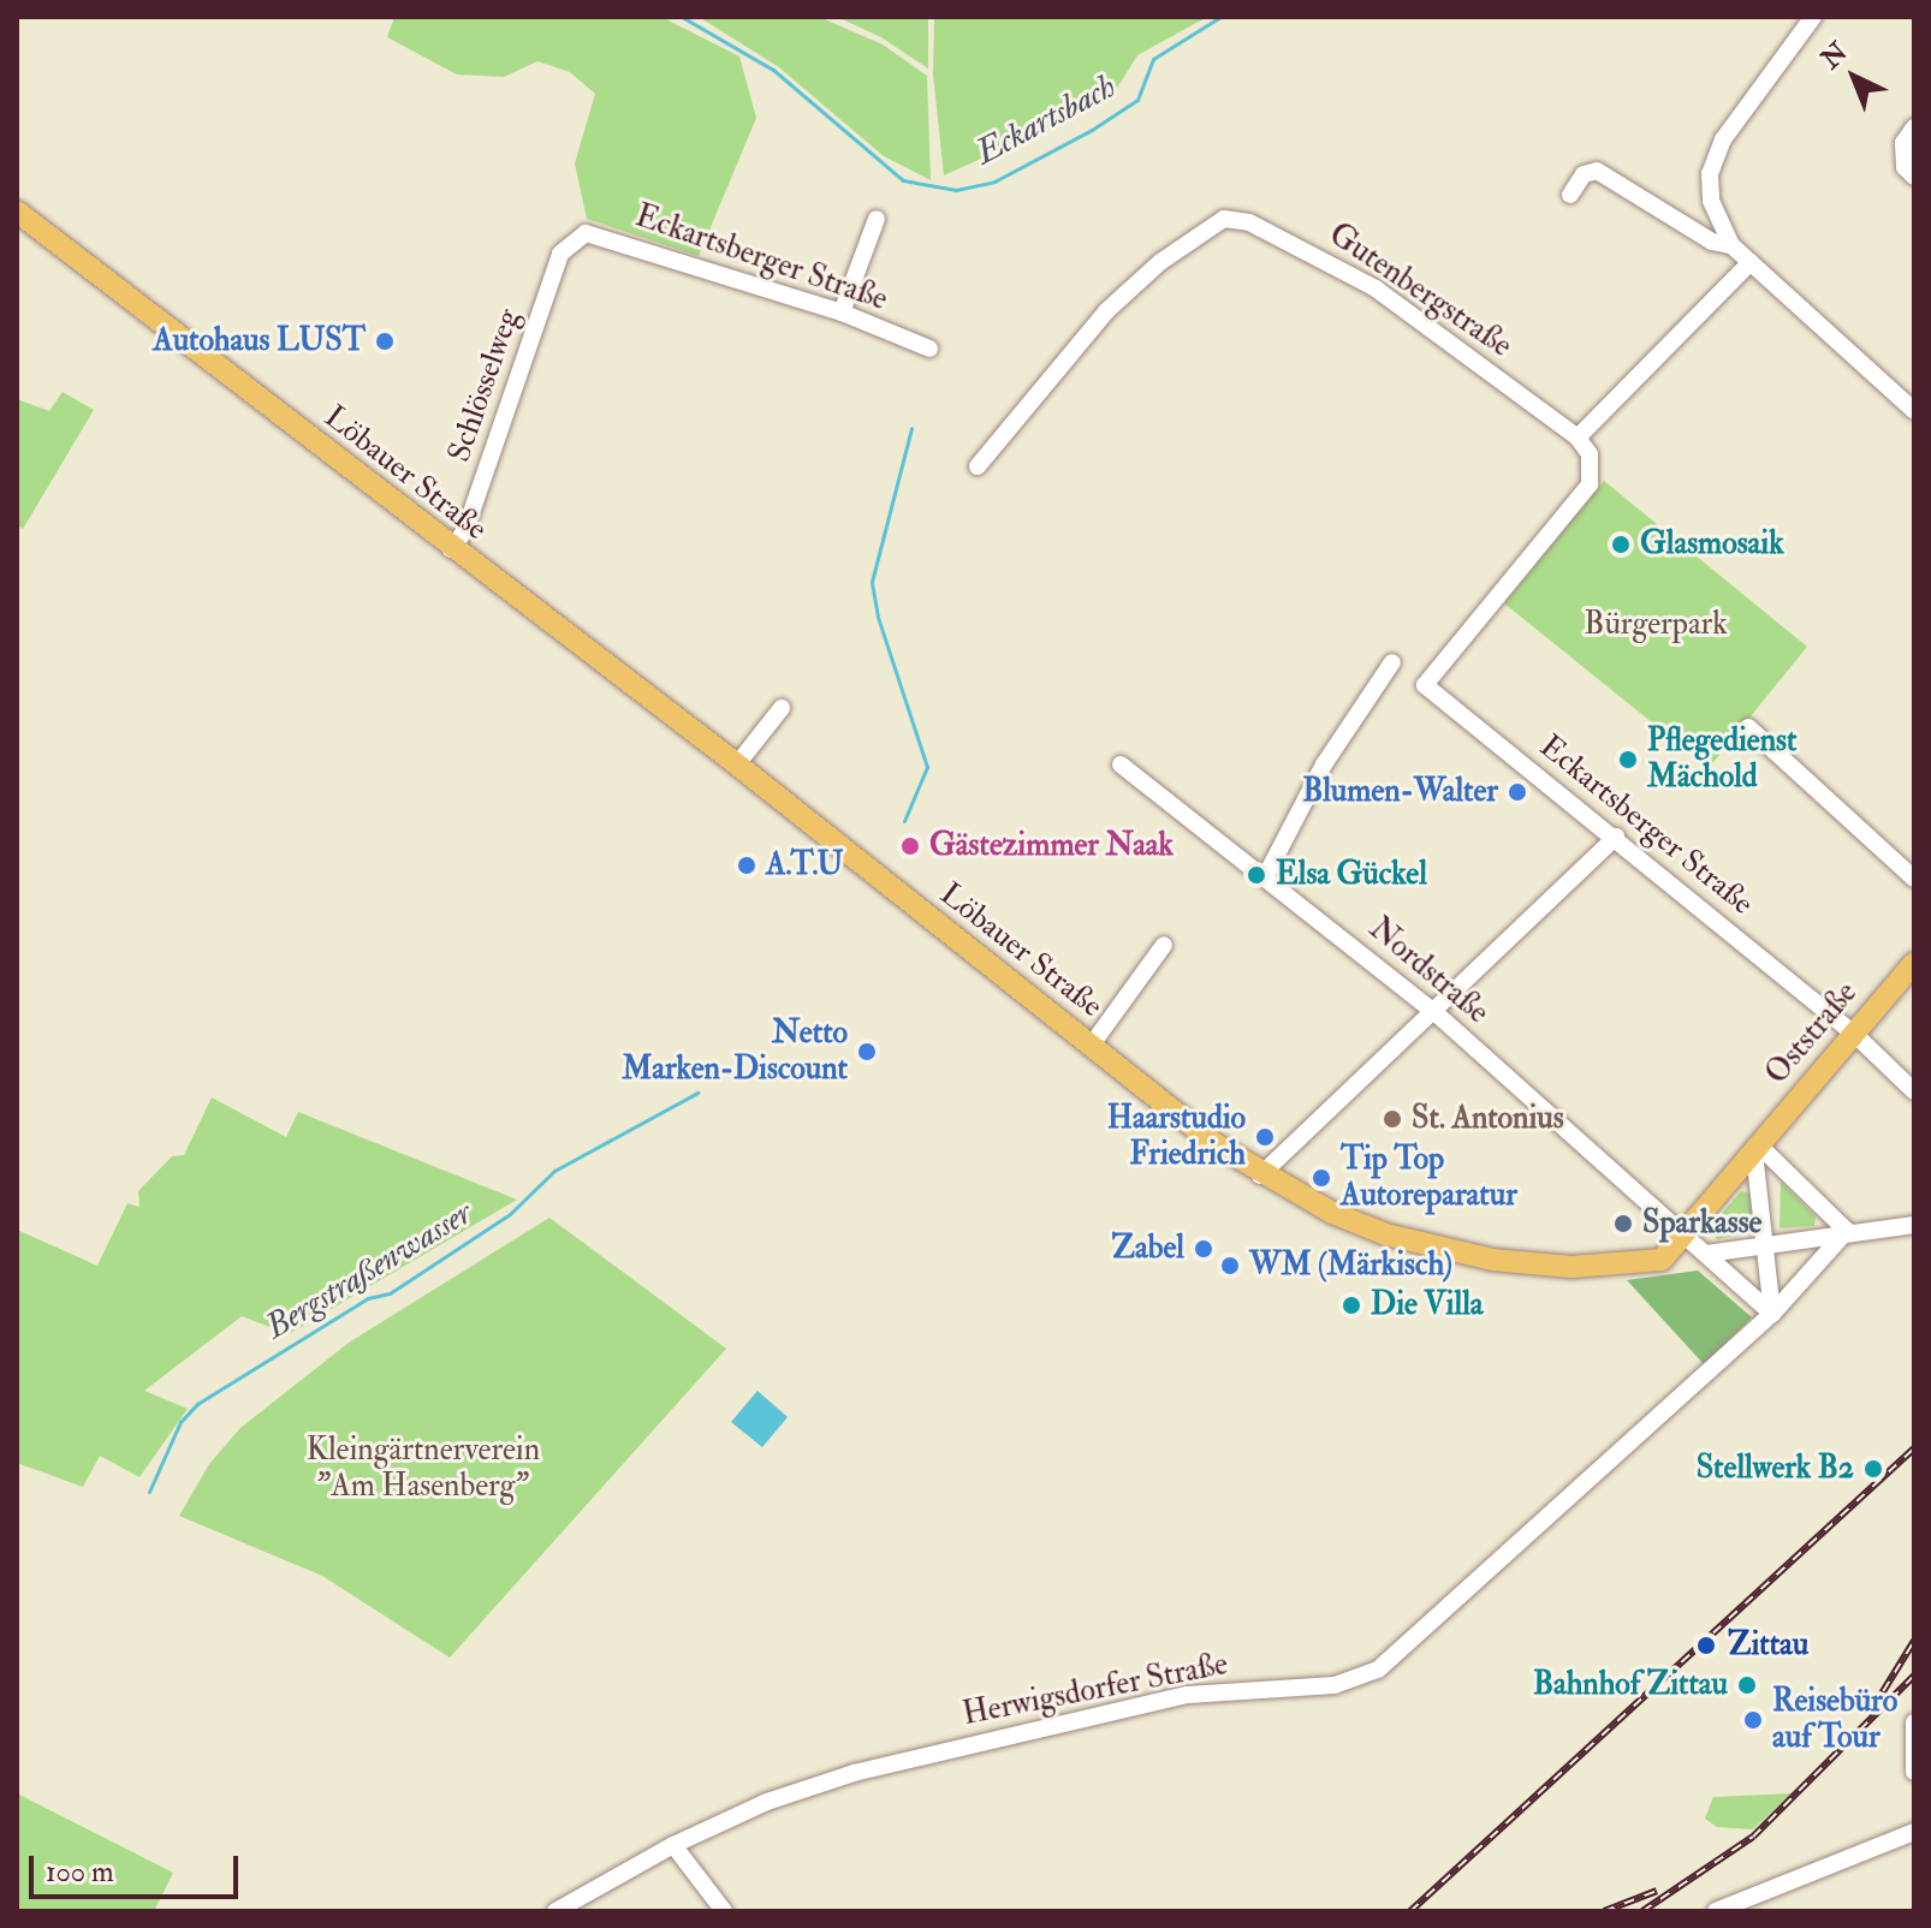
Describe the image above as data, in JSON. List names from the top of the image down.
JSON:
{
  "streets": {
    "main road": ["Löbauer Straße", "Oststraße"],
    "street": [
      "Eckartsberger Straße",
      "Gutenbergstraße",
      "Schlösselweg",
      "Nordstraße",
      "Herwigsdorfer Straße"
    ]
  },
  "crossings": [
    ["Eckartsberger Straße", "Gutenbergstraße"],
    ["Eckartsberger Straße", "Schlösselweg"],
    ["Eckartsberger Straße", "Oststraße"],
    ["Schlösselweg", "Löbauer Straße"],
    ["Löbauer Straße", "Nordstraße"],
    ["Löbauer Straße", "Oststraße"],
    ["Nordstraße", "Oststraße"]
  ],
  "water": ["Eckartsbach", "Bergstraßenwasser"],
  "parks": ["Bürgerpark", "Kleingärtnerverein \"Am Hasenberg\""],
  "places": [
    "Autohaus LUST",
    "Glasmosaik",
    "Pflegedienst Mächold",
    "Blumen-Walter",
    "Gästezimmer Naak",
    "A.T.U",
    "Elsa Gückel",
    "Netto Marken-Discount",
    "St. Antonius",
    "Haarstudio Friedrich",
    "Tip Top Autoreparatur",
    "Sparkasse",
    "Zabel",
    "WM (Märkisch)",
    "Die Villa",
    "Stellwerk B2",
    "Zittau",
    "Bahnhof Zittau",
    "Reisebüro auf Tour"
  ],
  "scale_bar": "100 m",
  "north": "top left"
}
